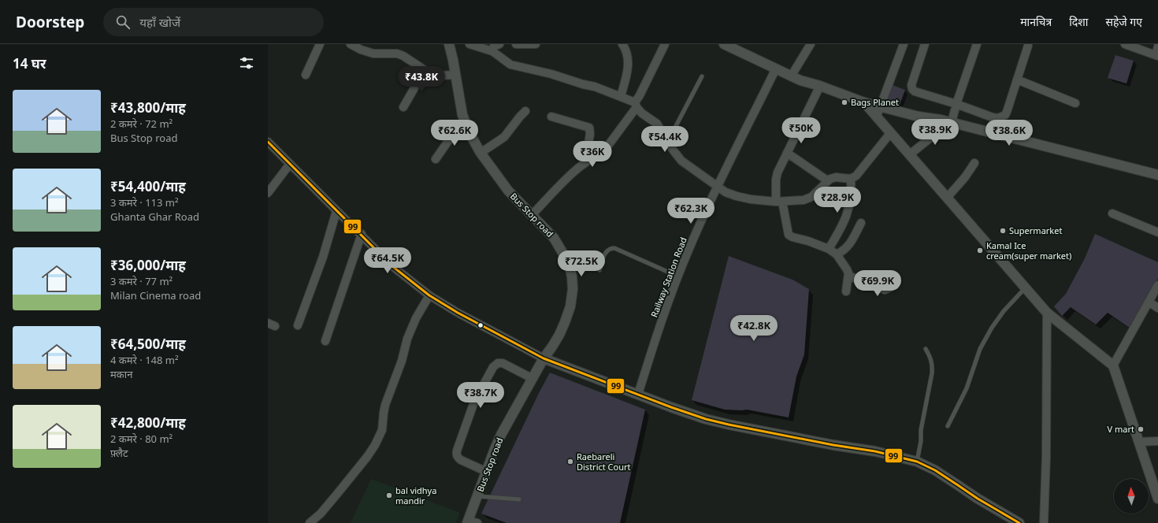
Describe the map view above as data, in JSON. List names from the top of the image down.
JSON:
{
  "streets": {
    "street": ["Bus Stop road", "Railway Station Road"]
  },
  "places": [
    "Bags Planet",
    "Supermarket",
    "Kamal Ice cream(super market)",
    "V mart",
    "Raebareli District Court",
    "bal vidhya mandir"
  ],
  "lines": ["transit line 99"],
  "north": "top",
  "page": {
    "header": "Doorstep",
    "search": "यहाँ खोजें",
    "nav": ["मानचित्र", "दिशा", "सहेजे गए"],
    "heading": "14 घर",
    "price": [
      "₹43.8K",
      "₹50K",
      "₹38.9K",
      "₹62.6K",
      "₹38.6K",
      "₹54.4K",
      "₹36K",
      "₹28.9K",
      "₹62.3K",
      "₹64.5K",
      "₹72.5K",
      "₹69.9K",
      "₹42.8K",
      "₹38.7K"
    ],
    "list": [
      {
        "name": "₹43,800/माह",
        "note": "2 कमरे · 72 m² · Bus Stop road"
      },
      {
        "name": "₹54,400/माह",
        "note": "3 कमरे · 113 m² · Ghanta Ghar Road"
      },
      {
        "name": "₹36,000/माह",
        "note": "3 कमरे · 77 m² · Milan Cinema road"
      },
      {
        "name": "₹64,500/माह",
        "note": "4 कमरे · 148 m² · मकान"
      },
      {
        "name": "₹42,800/माह",
        "note": "2 कमरे · 80 m² · फ़्लैट"
      }
    ]
  }
}
